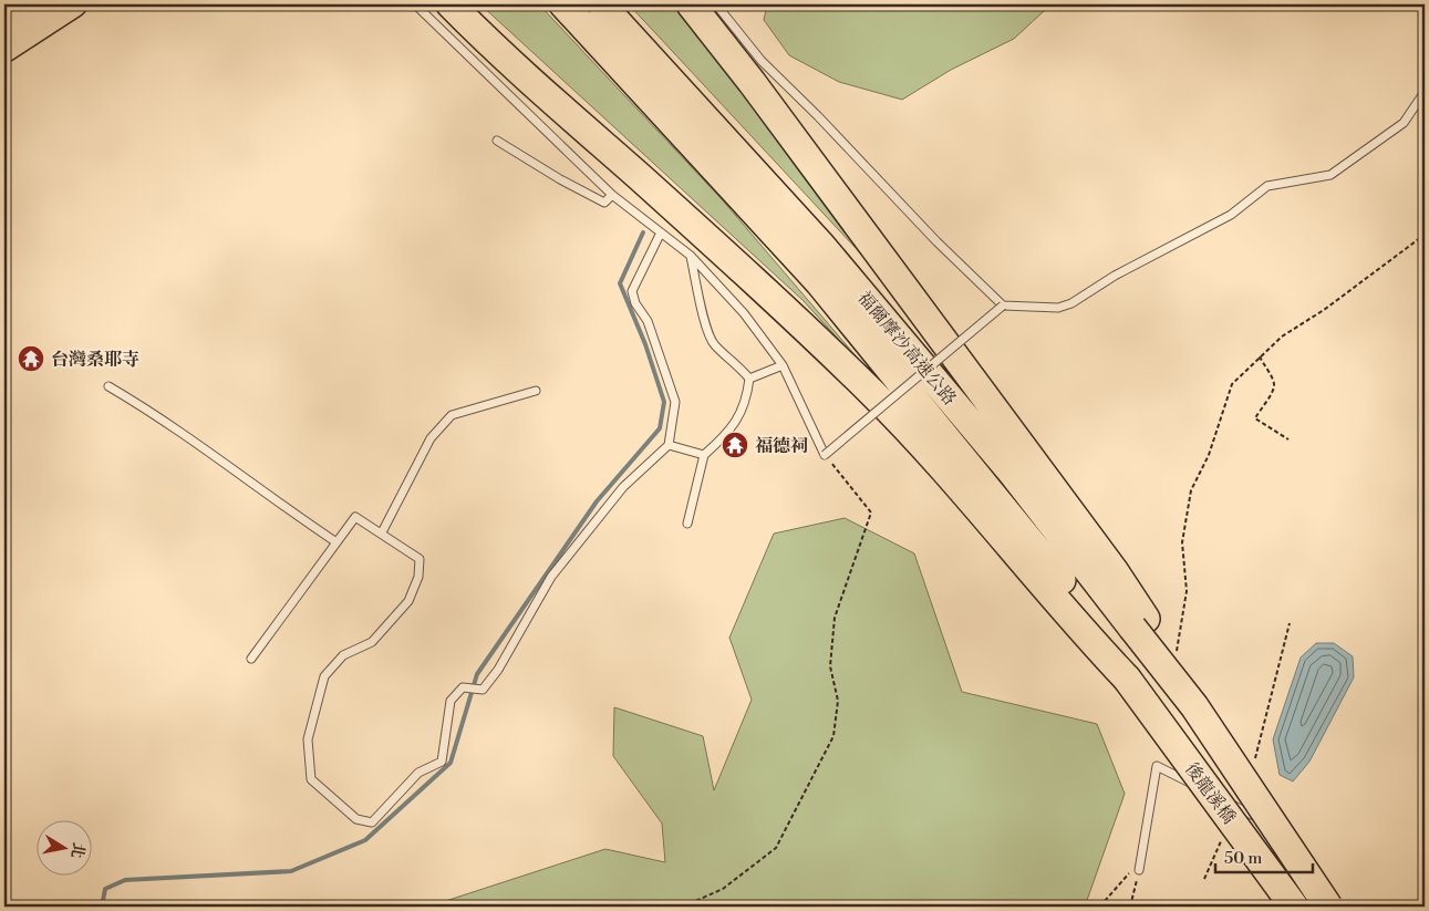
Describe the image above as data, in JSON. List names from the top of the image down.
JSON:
{
  "streets": {
    "highway": ["福爾摩沙高速公路", "後龍溪橋"]
  },
  "crossings": [
    ["福爾摩沙高速公路", "後龍溪橋"]
  ],
  "places": {
    "temple": ["台灣桑耶寺", "福德祠"]
  },
  "scale_bar": "50 m",
  "north": "right"
}
